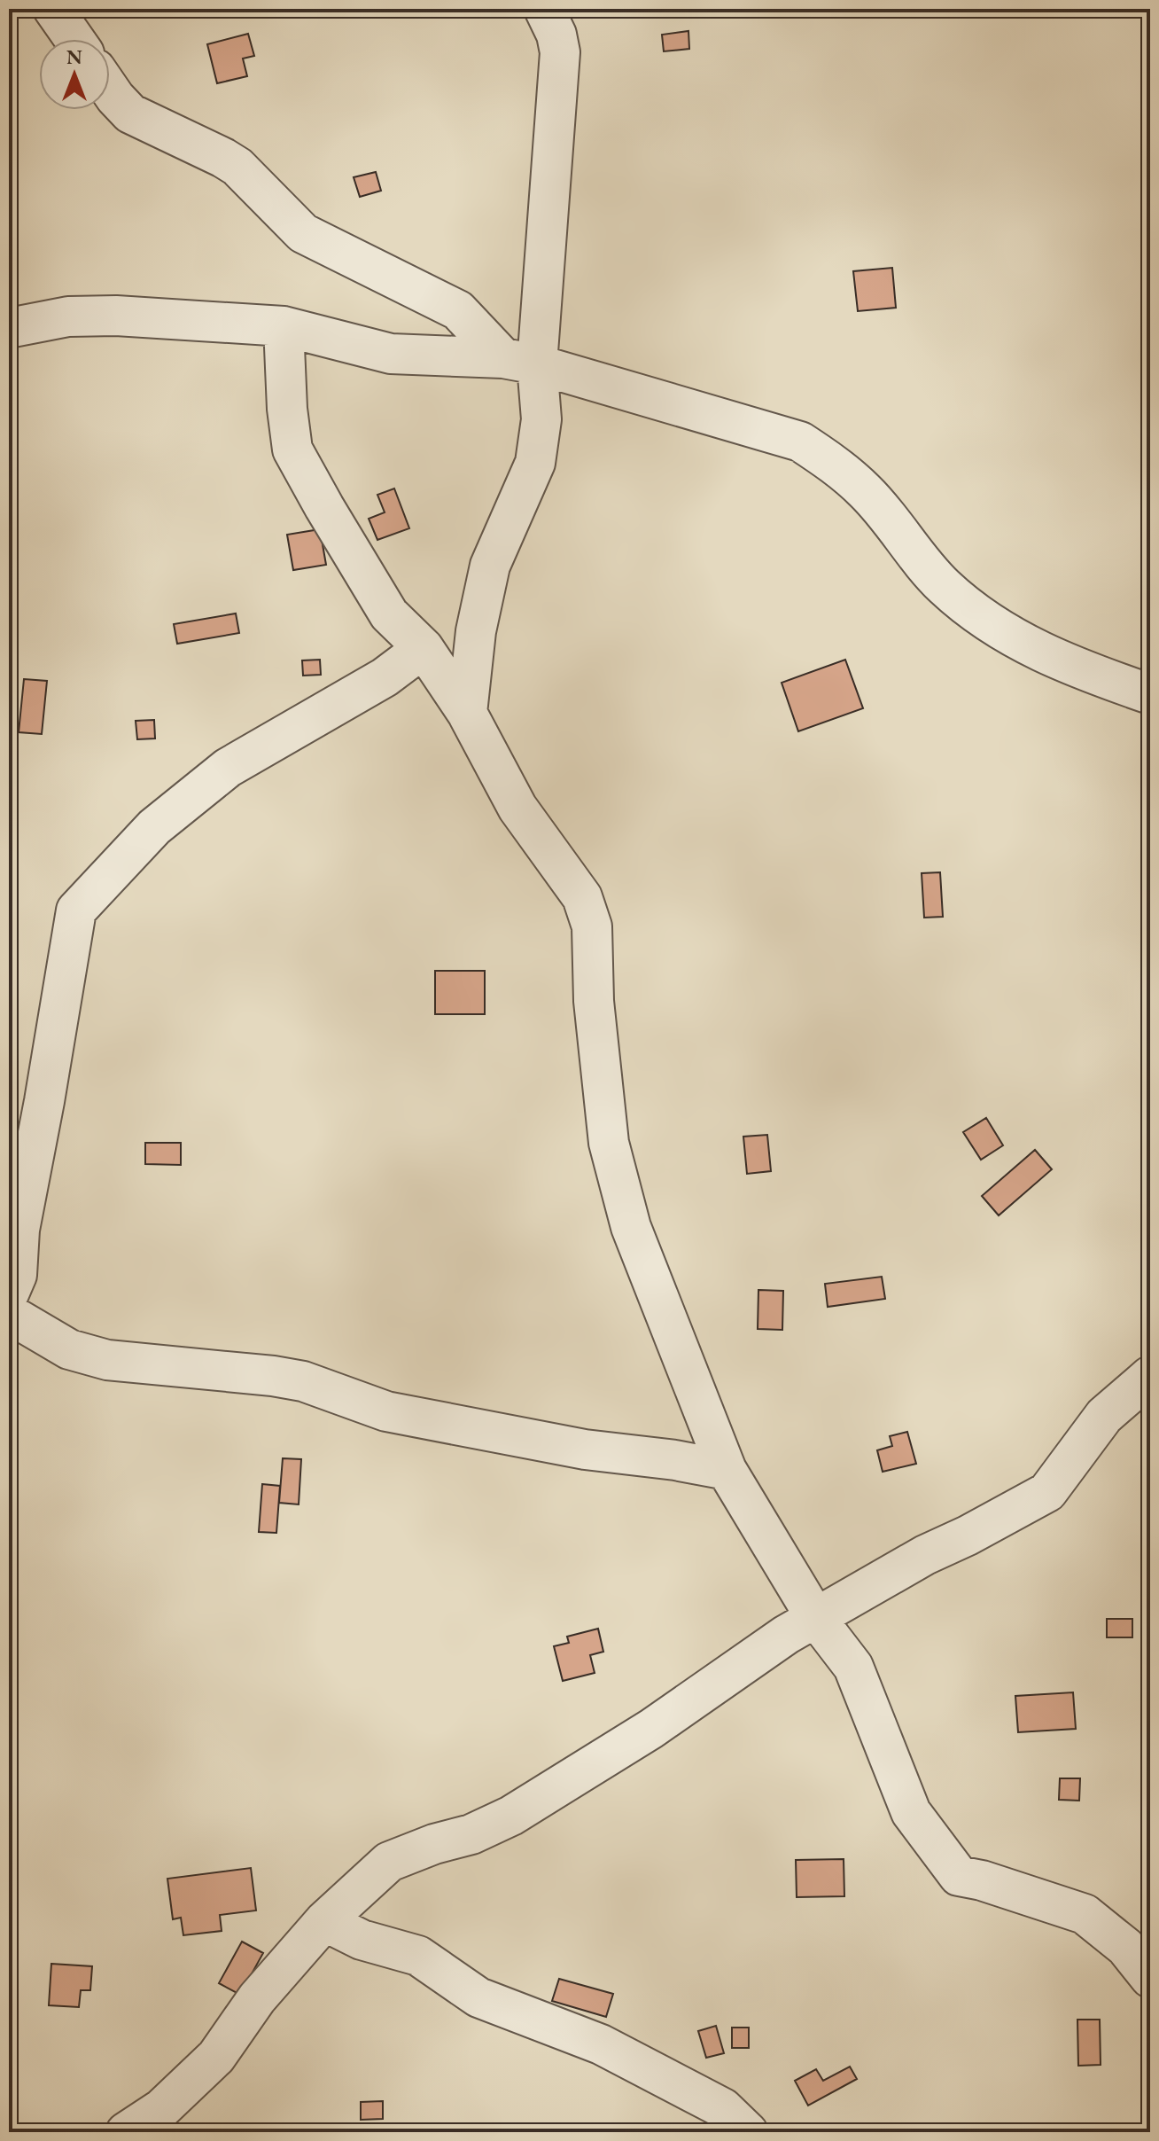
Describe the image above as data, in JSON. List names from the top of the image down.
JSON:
{
  "north": "top"
}
